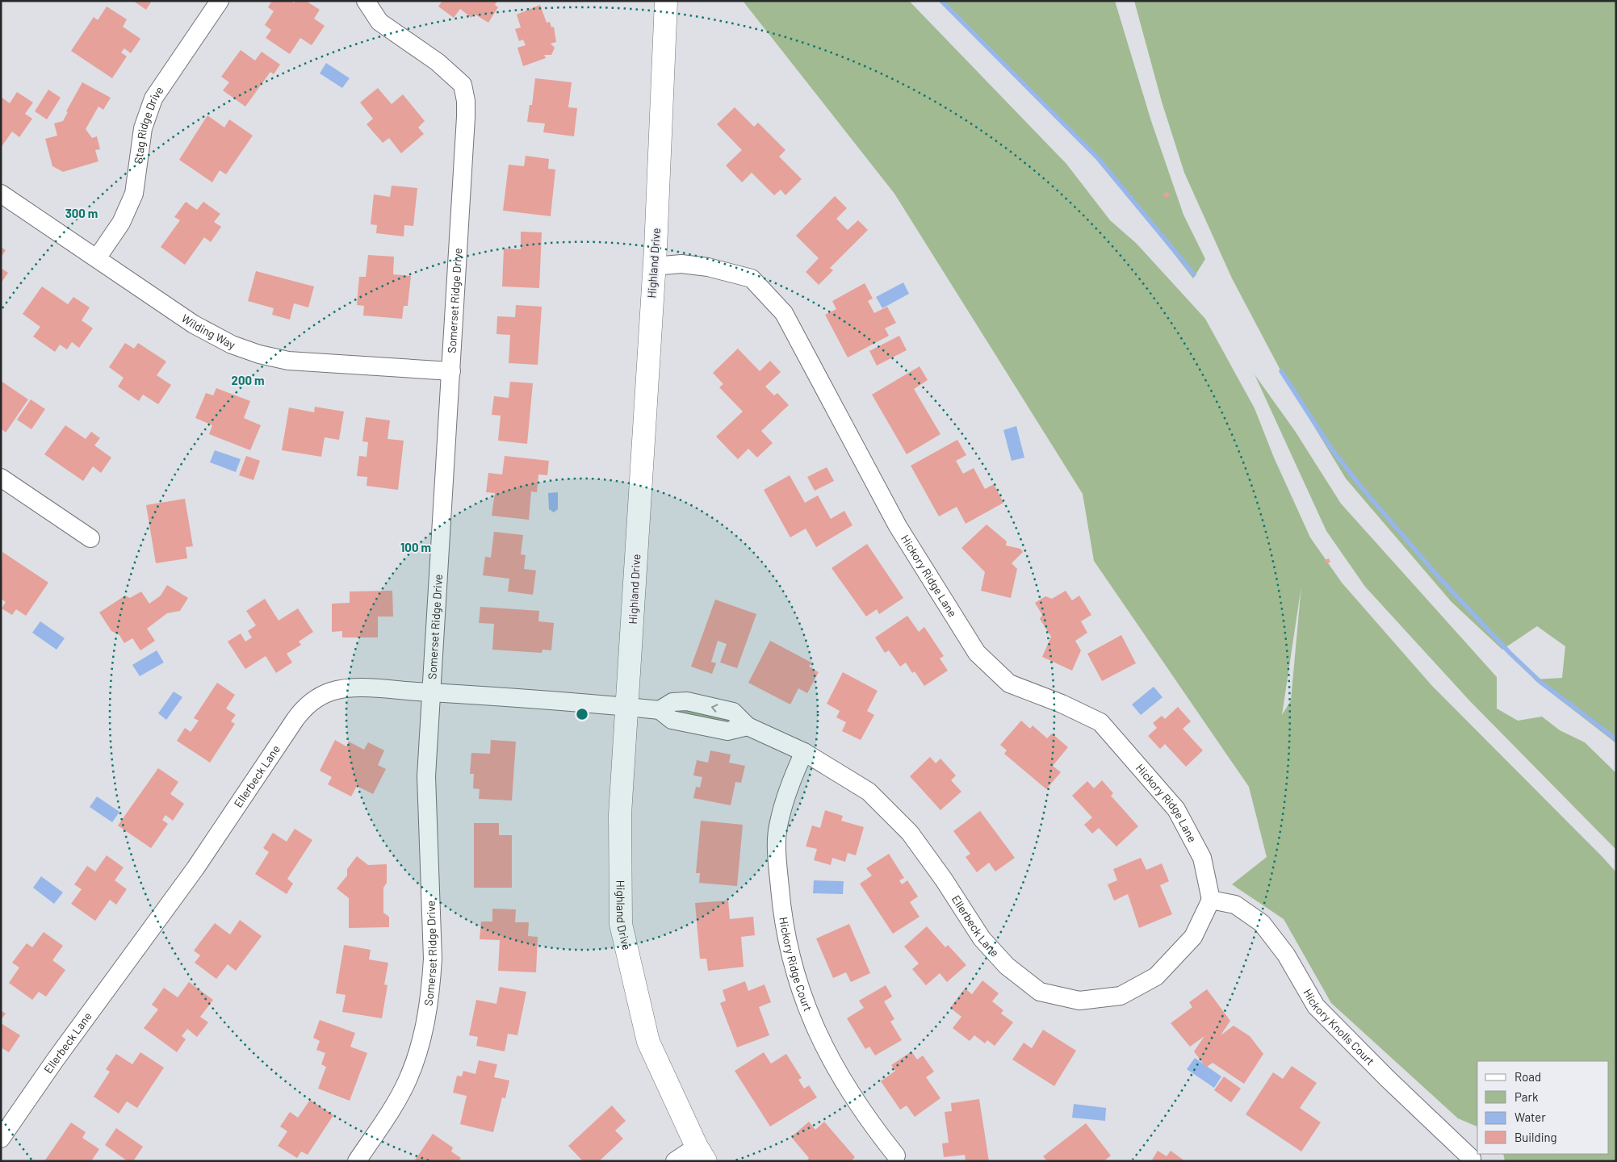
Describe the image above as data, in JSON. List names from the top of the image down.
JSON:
{
  "streets": {
    "street": [
      "Stag Ridge Drive",
      "Highland Drive",
      "Somerset Ridge Drive",
      "Wilding Way",
      "Hickory Ridge Lane",
      "Ellerbeck Lane",
      "Hickory Ridge Court",
      "Hickory Knolls Court"
    ]
  },
  "crossings": [
    ["Stag Ridge Drive", "Wilding Way"],
    ["Highland Drive", "Hickory Ridge Lane"],
    ["Highland Drive", "Ellerbeck Lane"],
    ["Somerset Ridge Drive", "Wilding Way"],
    ["Somerset Ridge Drive", "Ellerbeck Lane"],
    ["Hickory Ridge Lane", "Ellerbeck Lane"],
    ["Hickory Ridge Lane", "Hickory Knolls Court"],
    ["Ellerbeck Lane", "Hickory Ridge Court"],
    ["Ellerbeck Lane", "Hickory Knolls Court"]
  ],
  "legend": [
    "Road",
    "Park",
    "Water",
    "Building"
  ],
  "rings": ["300 m", "200 m", "100 m"]
}
